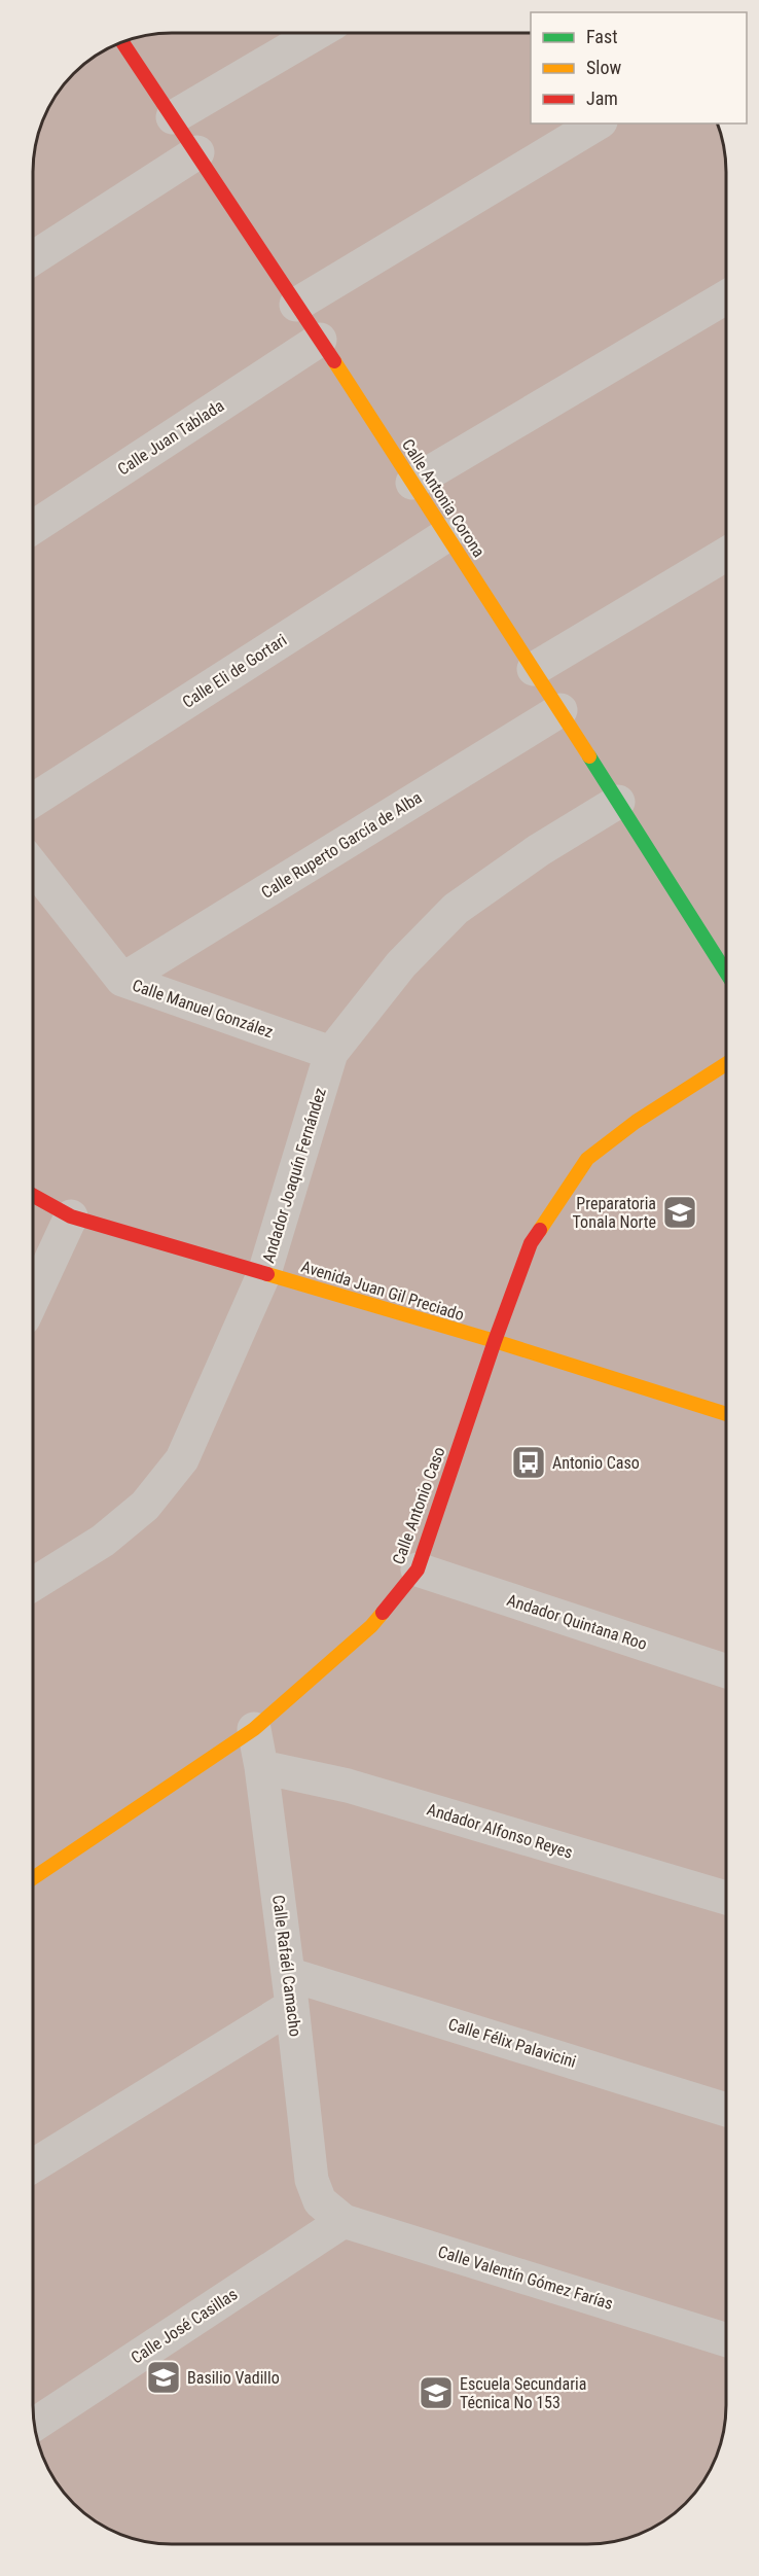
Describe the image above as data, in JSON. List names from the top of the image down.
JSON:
{
  "streets": {
    "street": [
      "Calle Juan Tablada",
      "Calle Antonia Corona",
      "Calle Eli de Gortari",
      "Calle Ruperto García de Alba",
      "Calle Manuel González",
      "Andador Joaquín Fernández",
      "Avenida Juan Gil Preciado",
      "Calle Antonio Caso",
      "Andador Quintana Roo",
      "Andador Alfonso Reyes",
      "Calle Rafaél Camacho",
      "Calle Félix Palavicini",
      "Calle Valentín Gómez Farías",
      "Calle José Casillas"
    ]
  },
  "crossings": [
    ["Calle Juan Tablada", "Calle Antonia Corona"],
    ["Calle Antonia Corona", "Calle Eli de Gortari"],
    ["Calle Antonia Corona", "Calle Ruperto García de Alba"],
    ["Calle Antonia Corona", "Andador Joaquín Fernández"],
    ["Calle Ruperto García de Alba", "Calle Manuel González"],
    ["Calle Manuel González", "Andador Joaquín Fernández"],
    ["Andador Joaquín Fernández", "Avenida Juan Gil Preciado"],
    ["Avenida Juan Gil Preciado", "Calle Antonio Caso"],
    ["Calle Antonio Caso", "Andador Quintana Roo"],
    ["Calle Antonio Caso", "Calle Rafaél Camacho"],
    ["Andador Alfonso Reyes", "Calle Rafaél Camacho"],
    ["Calle Rafaél Camacho", "Calle Félix Palavicini"],
    ["Calle Rafaél Camacho", "Calle Valentín Gómez Farías"],
    ["Calle Rafaél Camacho", "Calle José Casillas"],
    ["Calle Valentín Gómez Farías", "Calle José Casillas"]
  ],
  "places": {
    "school or university": ["Preparatoria Tonala Norte", "Basilio Vadillo", "Escuela Secundaria Técnica No 153"],
    "bus stop": ["Antonio Caso"]
  },
  "legend": ["Fast", "Slow", "Jam"]
}
